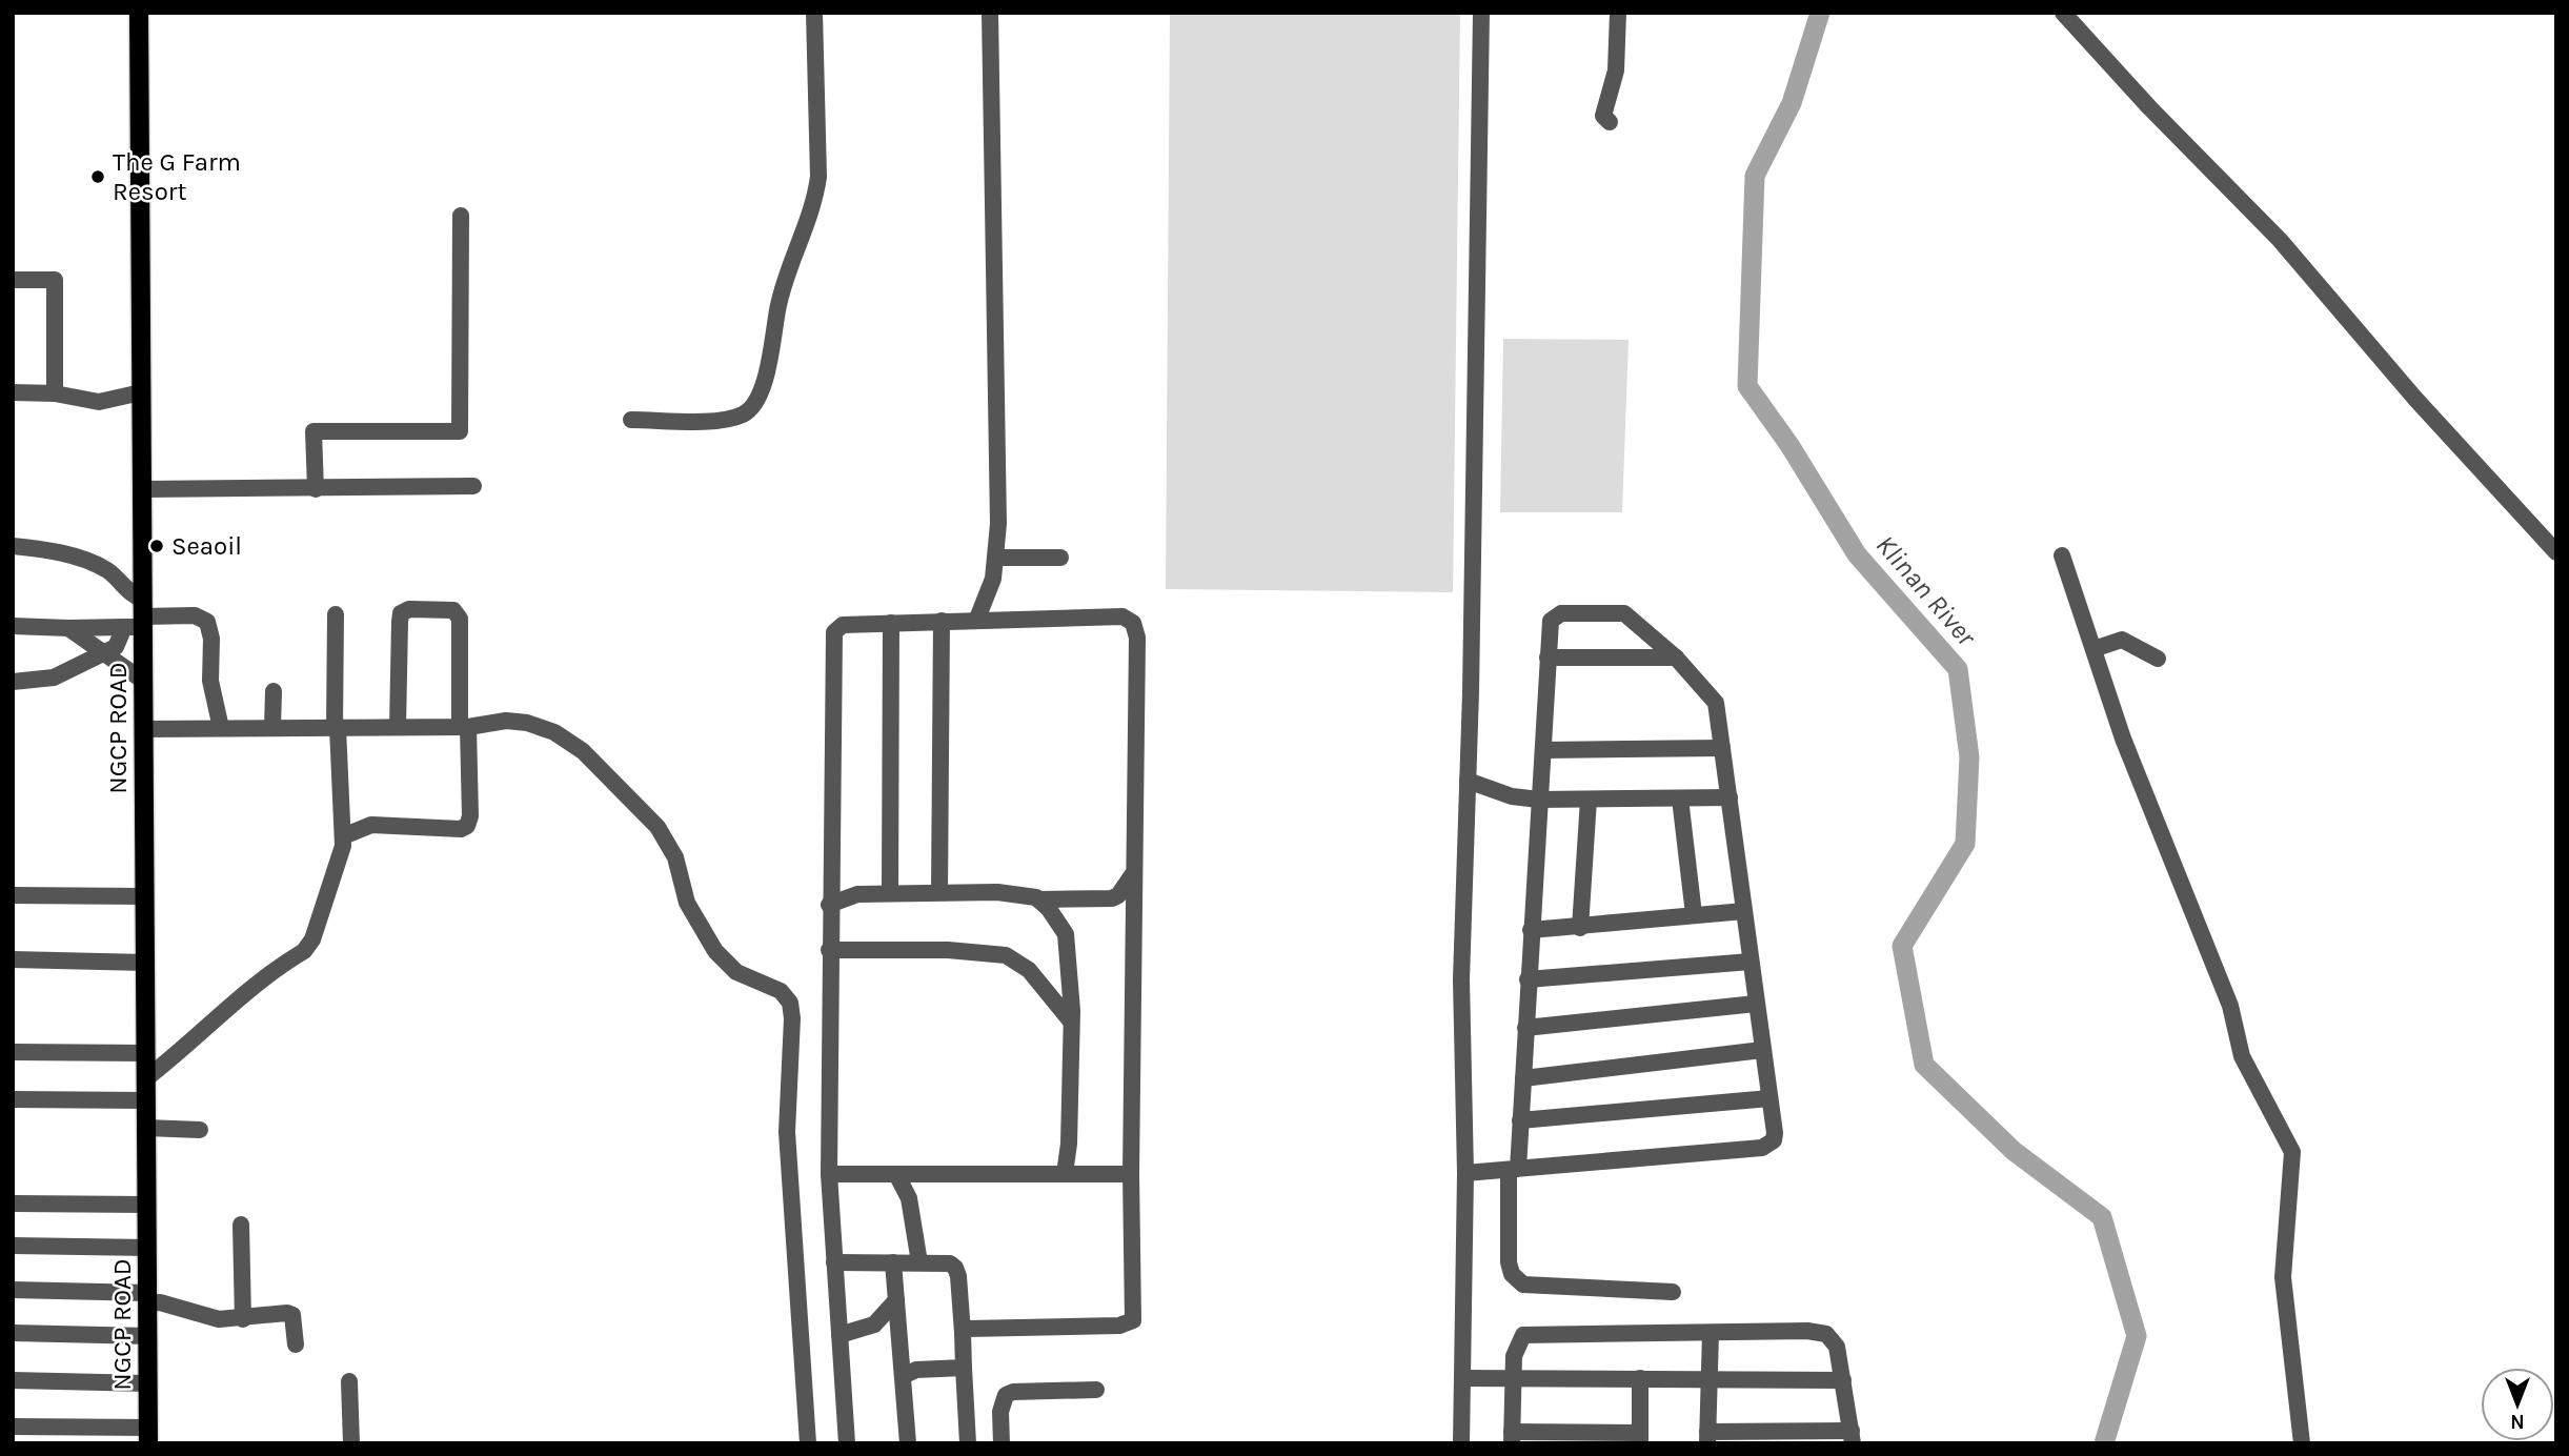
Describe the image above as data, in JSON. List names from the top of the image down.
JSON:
{
  "streets": {
    "main road": ["NGCP ROAD"]
  },
  "water": ["Klinan River"],
  "places": ["The G Farm Resort", "Seaoil"],
  "north": "bottom"
}
